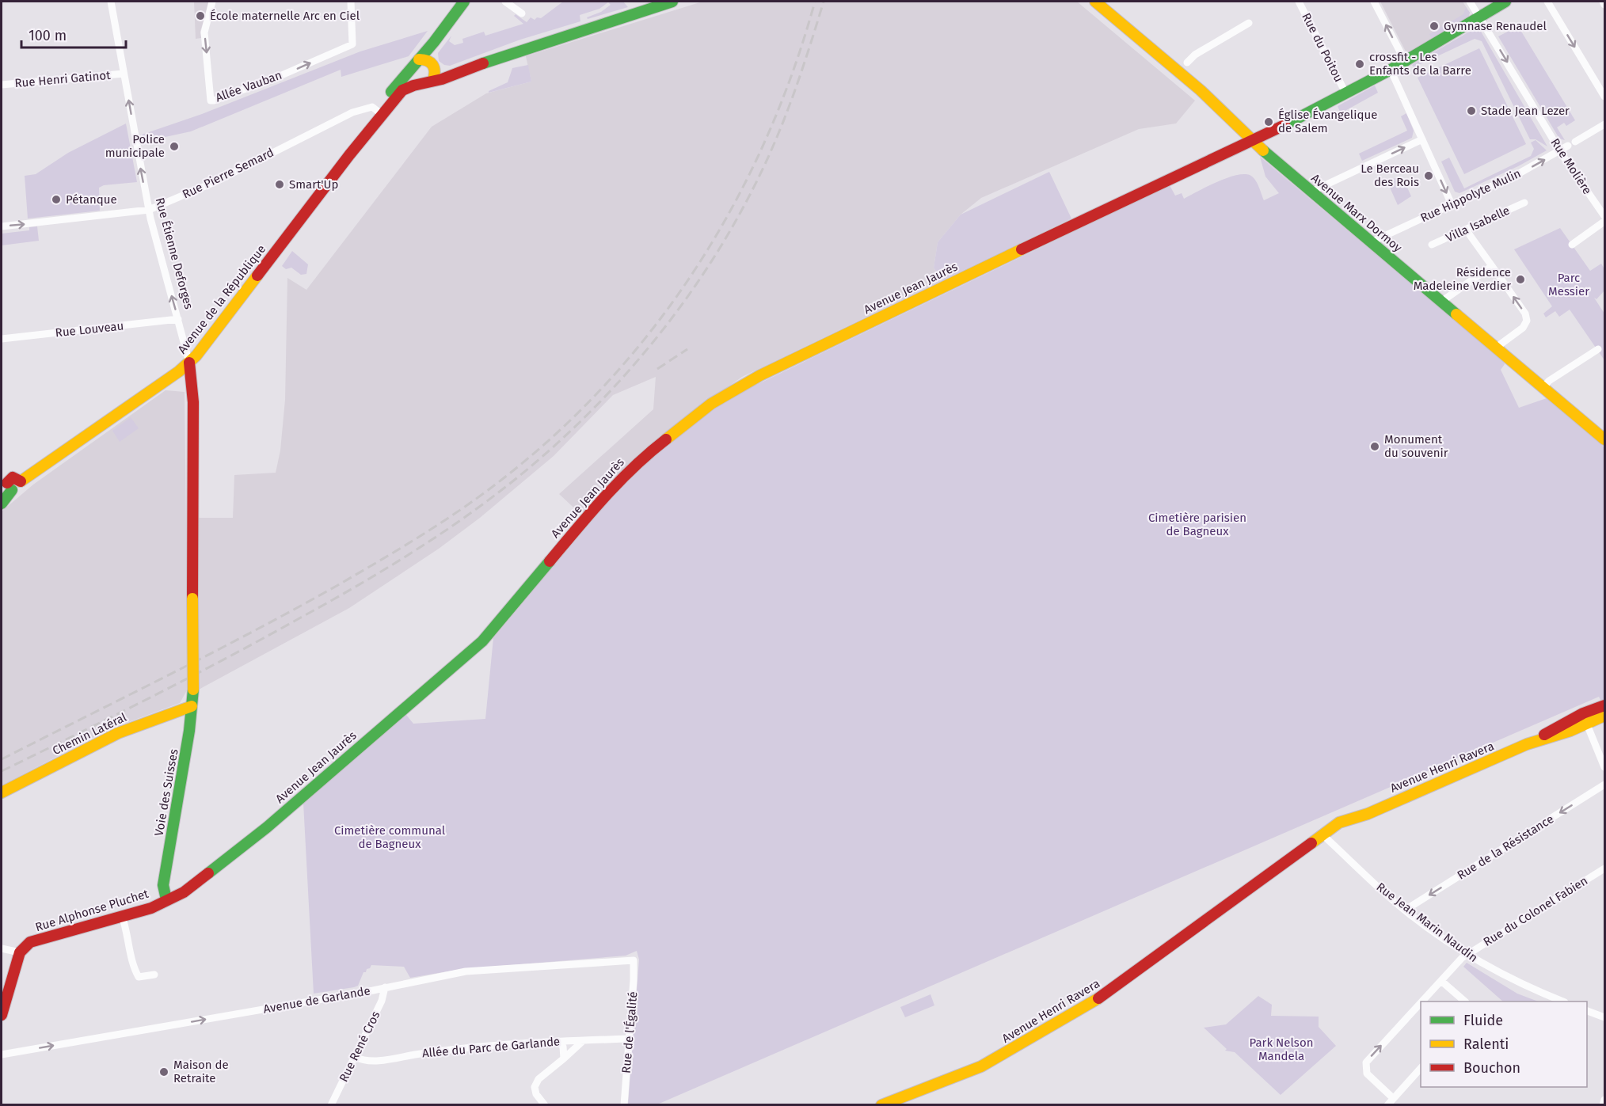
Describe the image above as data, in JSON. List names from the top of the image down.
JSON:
{
  "streets": {
    "street": [
      "Rue du Poitou",
      "Rue Henri Gatinot",
      "Allée Vauban",
      "Rue Molière",
      "Rue Pierre Semard",
      "Rue Hippolyte Mulin",
      "Avenue Marx Dormoy",
      "Villa Isabelle",
      "Rue Étienne Deforges",
      "Avenue Jean Jaurès",
      "Avenue de la République",
      "Rue Louveau",
      "Chemin Latéral",
      "Avenue Henri Ravera",
      "Voie des Suisses",
      "Rue de la Résistance",
      "Rue Alphonse Pluchet",
      "Rue du Colonel Fabien",
      "Rue Jean Marin Naudin",
      "Avenue de Garlande",
      "Rue de l'Égalité",
      "Rue René Cros",
      "Allée du Parc de Garlande"
    ]
  },
  "crossings": [
    ["Rue du Poitou", "Avenue Jean Jaurès"],
    ["Rue Henri Gatinot", "Rue Étienne Deforges"],
    ["Rue Molière", "Rue Hippolyte Mulin"],
    ["Rue Molière", "Avenue Jean Jaurès"],
    ["Rue Pierre Semard", "Rue Étienne Deforges"],
    ["Rue Pierre Semard", "Avenue de la République"],
    ["Rue Hippolyte Mulin", "Avenue Marx Dormoy"],
    ["Avenue Marx Dormoy", "Avenue Jean Jaurès"],
    ["Rue Étienne Deforges", "Avenue de la République"],
    ["Rue Étienne Deforges", "Rue Louveau"],
    ["Rue Étienne Deforges", "Voie des Suisses"],
    ["Avenue Jean Jaurès", "Voie des Suisses"],
    ["Avenue Jean Jaurès", "Rue Alphonse Pluchet"],
    ["Chemin Latéral", "Voie des Suisses"],
    ["Avenue Henri Ravera", "Rue Jean Marin Naudin"],
    ["Voie des Suisses", "Rue Alphonse Pluchet"],
    ["Rue de la Résistance", "Rue Jean Marin Naudin"],
    ["Rue du Colonel Fabien", "Rue Jean Marin Naudin"],
    ["Avenue de Garlande", "Rue de l'Égalité"],
    ["Avenue de Garlande", "Rue René Cros"],
    ["Rue de l'Égalité", "Allée du Parc de Garlande"],
    ["Rue René Cros", "Allée du Parc de Garlande"]
  ],
  "one_way": [
    "Rue Molière",
    "Rue Pierre Semard",
    "Rue Hippolyte Mulin",
    "Rue Étienne Deforges",
    "Rue de la Résistance",
    "Rue du Colonel Fabien",
    "Avenue de Garlande"
  ],
  "parks": [
    "Parc Messier",
    "Cimetière parisien de Bagneux",
    "Cimetière communal de Bagneux",
    "Park Nelson Mandela"
  ],
  "places": [
    "École maternelle Arc en Ciel",
    "Gymnase Renaudel",
    "crossfit - Les Enfants de la Barre",
    "Stade Jean Lezer",
    "Église Évangelique de Salem",
    "Police municipale",
    "Le Berceau des Rois",
    "Smart'Up",
    "Pétanque",
    "Résidence Madeleine Verdier",
    "Monument du souvenir",
    "Maison de Retraite"
  ],
  "legend": ["Fluide", "Ralenti", "Bouchon"],
  "scale_bar": "100 m"
}
